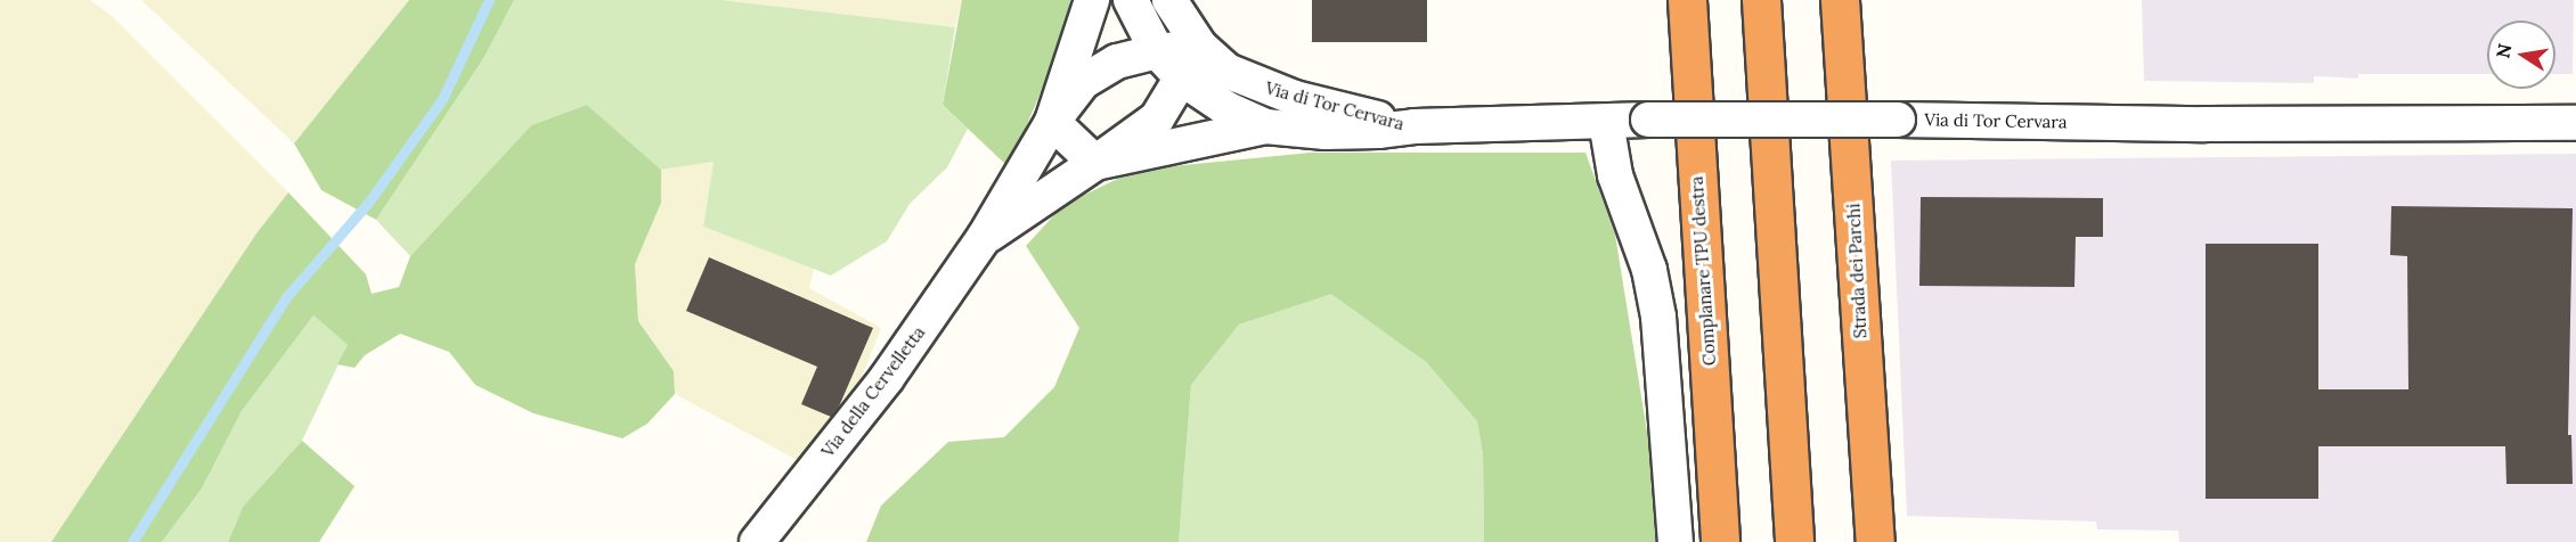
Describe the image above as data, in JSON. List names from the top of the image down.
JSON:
{
  "streets": {
    "highway": ["Complanare TPU destra", "Strada dei Parchi"],
    "street": ["Via di Tor Cervara", "Via della Cervelletta"]
  },
  "north": "left"
}
